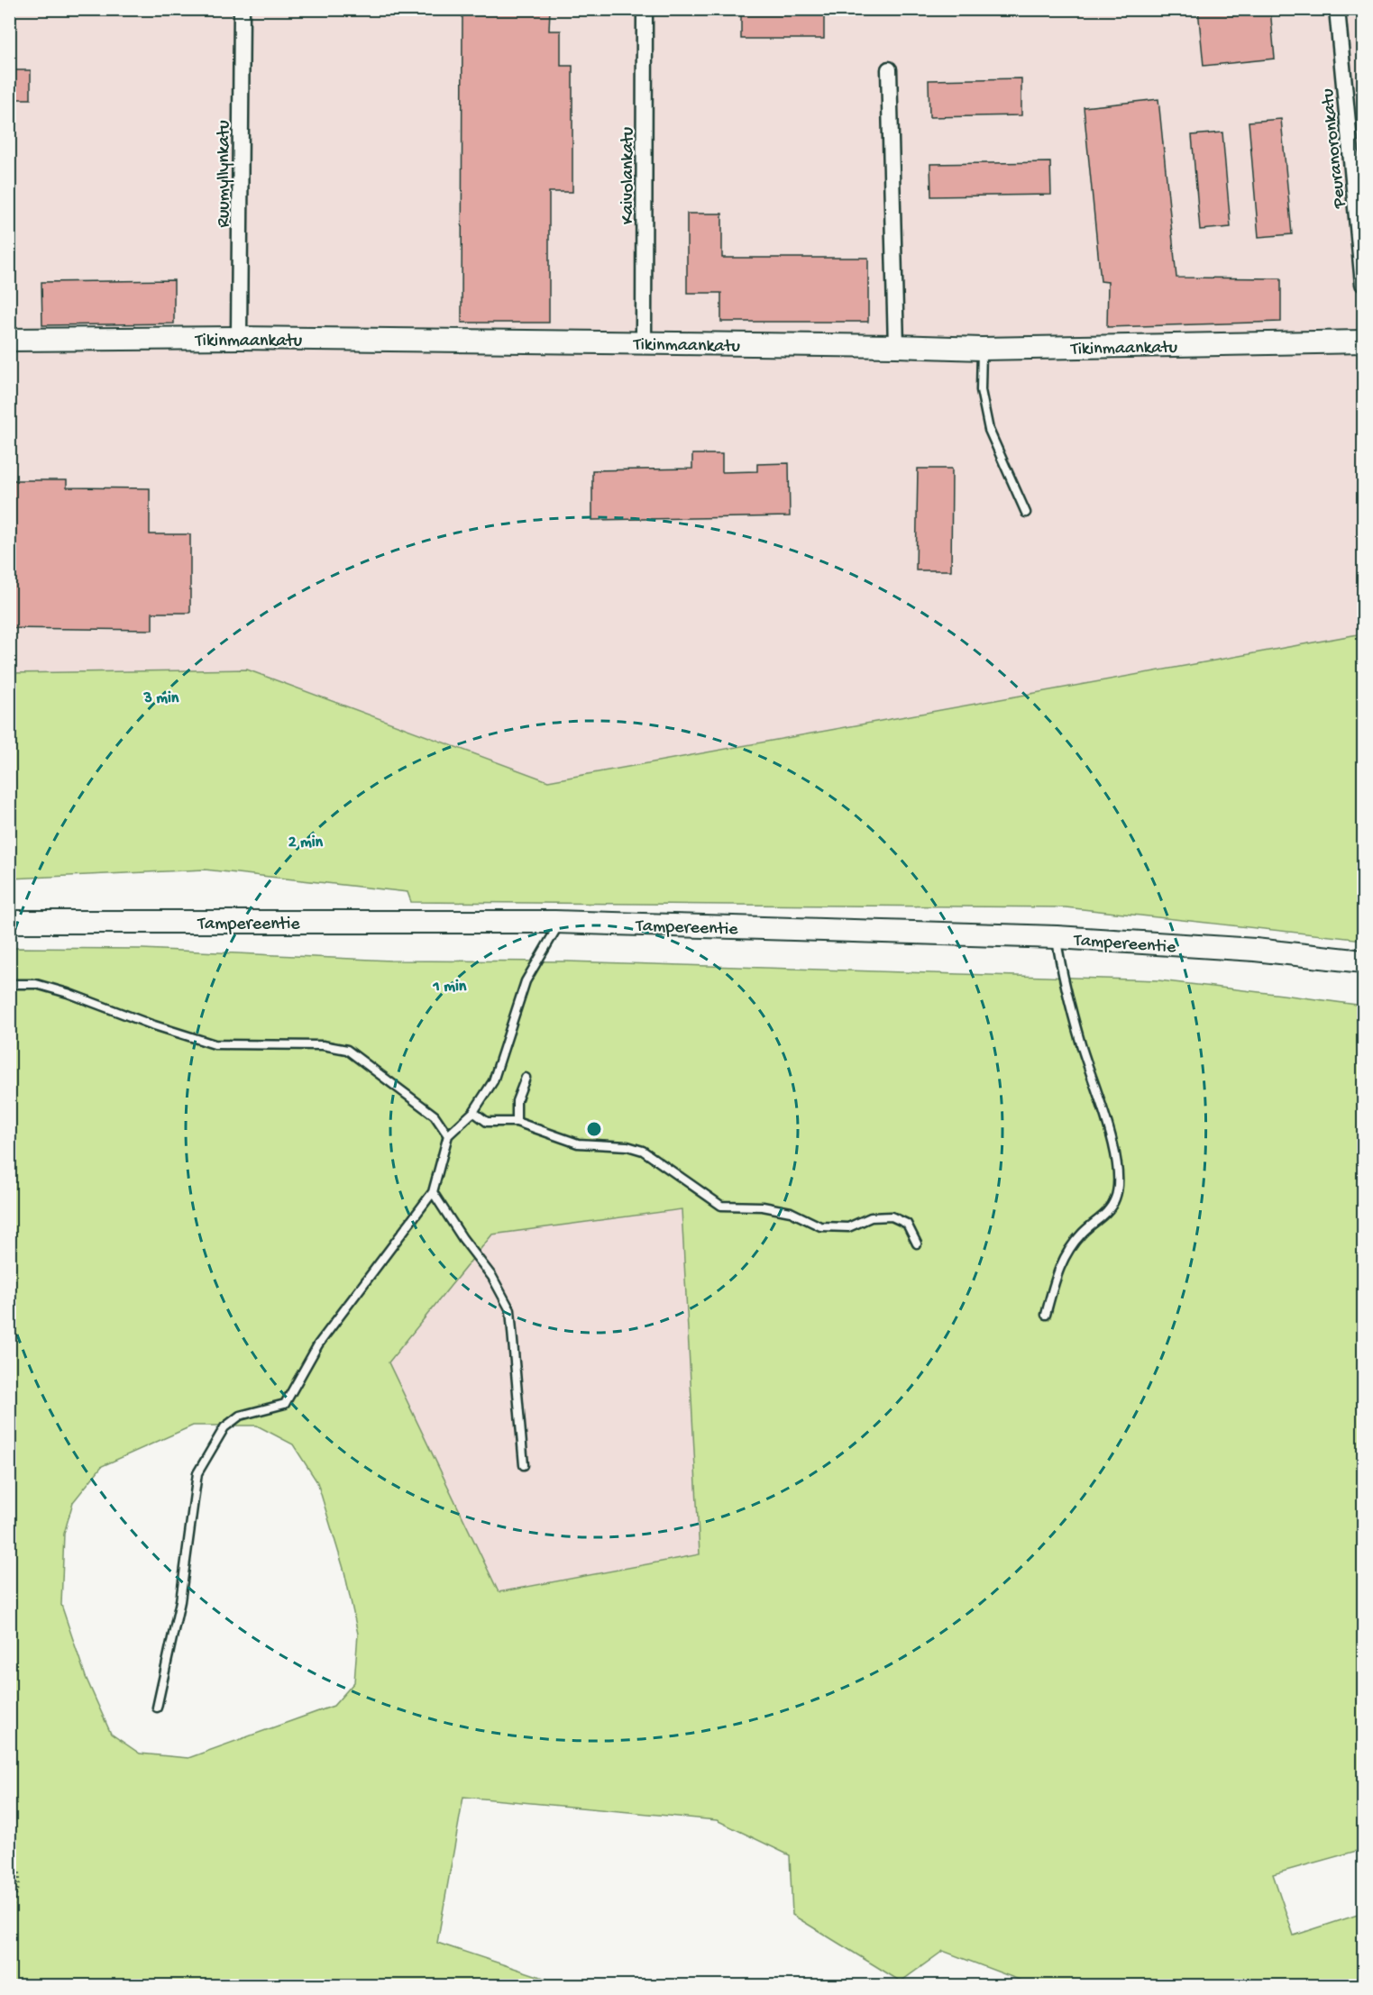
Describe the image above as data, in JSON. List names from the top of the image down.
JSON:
{
  "streets": {
    "street": [
      "Peuranoronkatu",
      "Ruumyllynkatu",
      "Kaivolankatu",
      "Tikinmaankatu",
      "Tampereentie"
    ]
  },
  "crossings": [
    ["Ruumyllynkatu", "Tikinmaankatu"],
    ["Kaivolankatu", "Tikinmaankatu"]
  ],
  "rings": ["3 min", "2 min", "1 min"]
}
